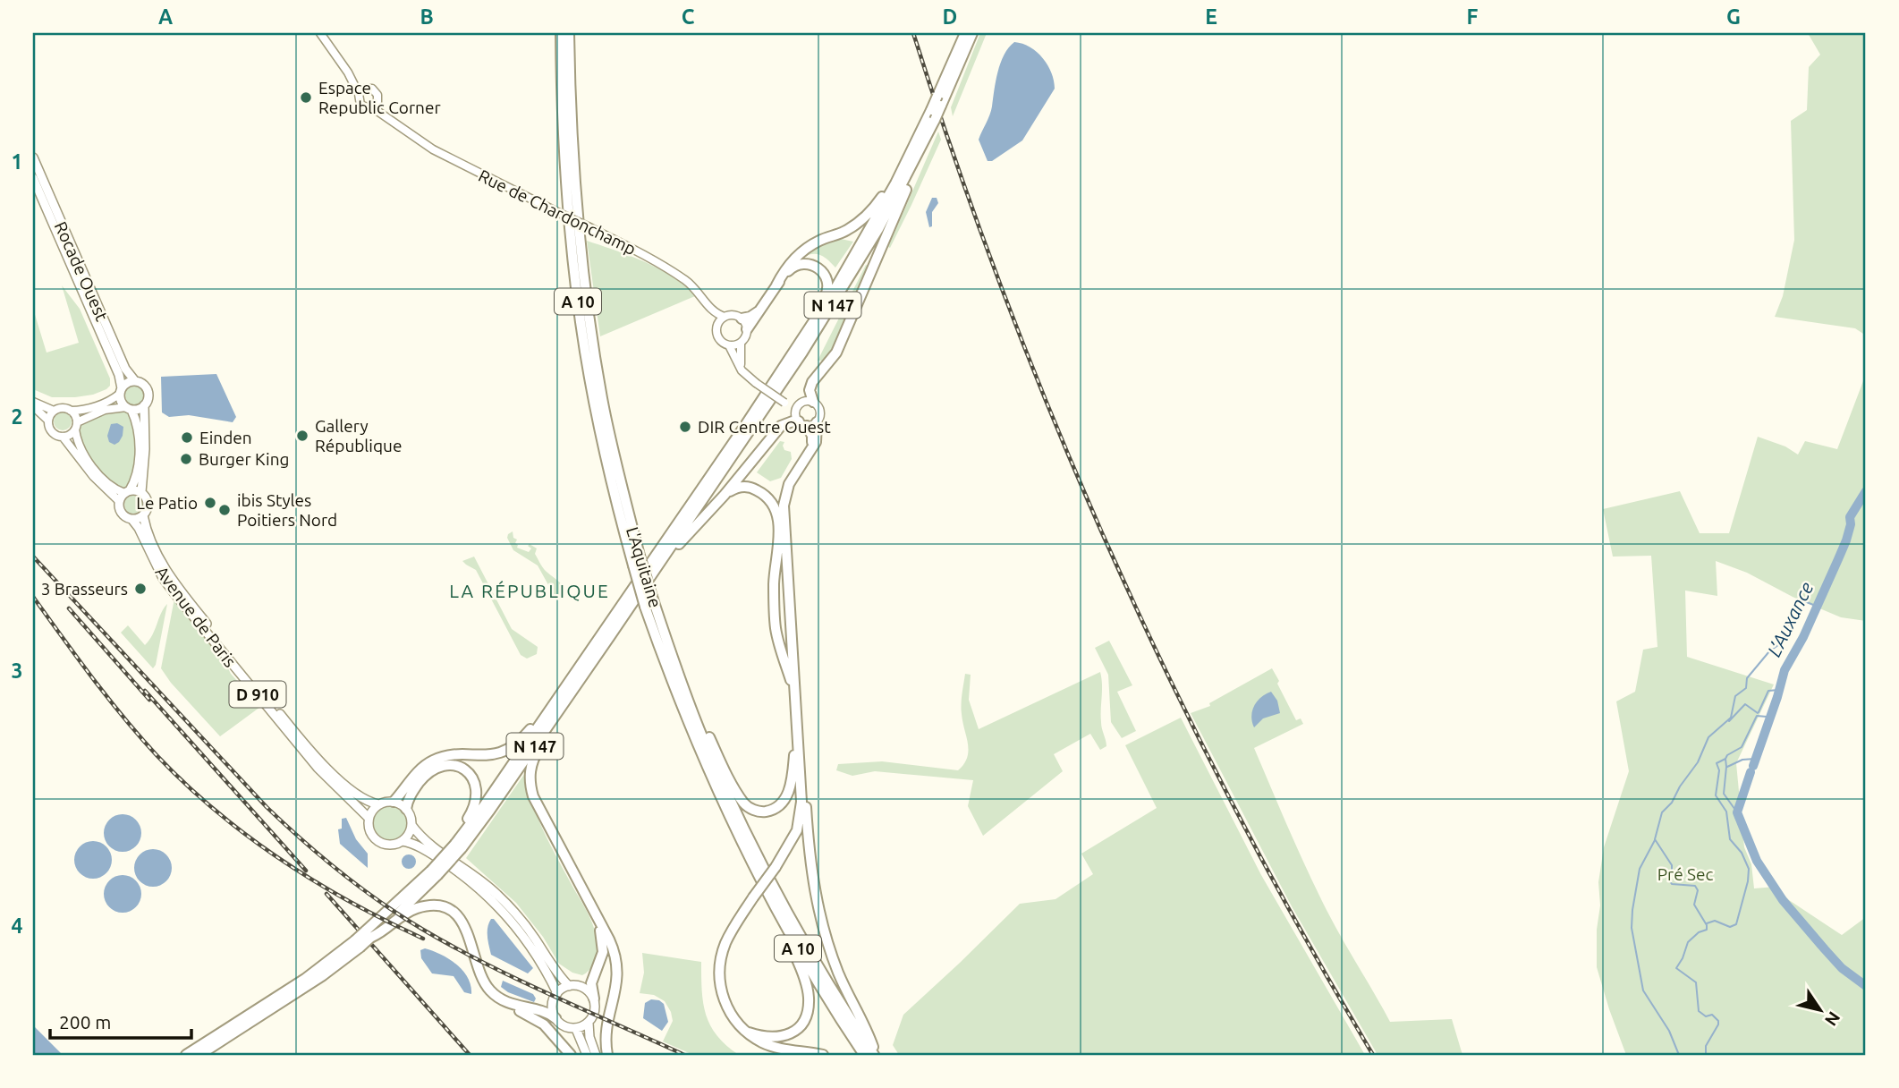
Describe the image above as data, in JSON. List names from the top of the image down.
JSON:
{
  "streets": {
    "highway": ["A 10", "N 147", "L'Aquitaine"],
    "main road": [
      "Rue de Chardonchamp",
      "Rocade Ouest",
      "Avenue de Paris",
      "D 910"
    ]
  },
  "crossings": [
    ["N 147", "Avenue de Paris"]
  ],
  "districts": ["LA RÉPUBLIQUE"],
  "water": ["L’Auxance"],
  "parks": ["Pré Sec"],
  "places": [
    "Espace Republic Corner",
    "DIR Centre Ouest",
    "Gallery République",
    "Einden",
    "Burger King",
    "Le Patio",
    "ibis Styles Poitiers Nord",
    "3 Brasseurs"
  ],
  "scale_bar": "200 m",
  "north": "bottom right",
  "grid": {
    "columns": [
      "A",
      "B",
      "C",
      "D",
      "E",
      "F",
      "G"
    ],
    "rows": [
      "1",
      "2",
      "3",
      "4"
    ]
  }
}
